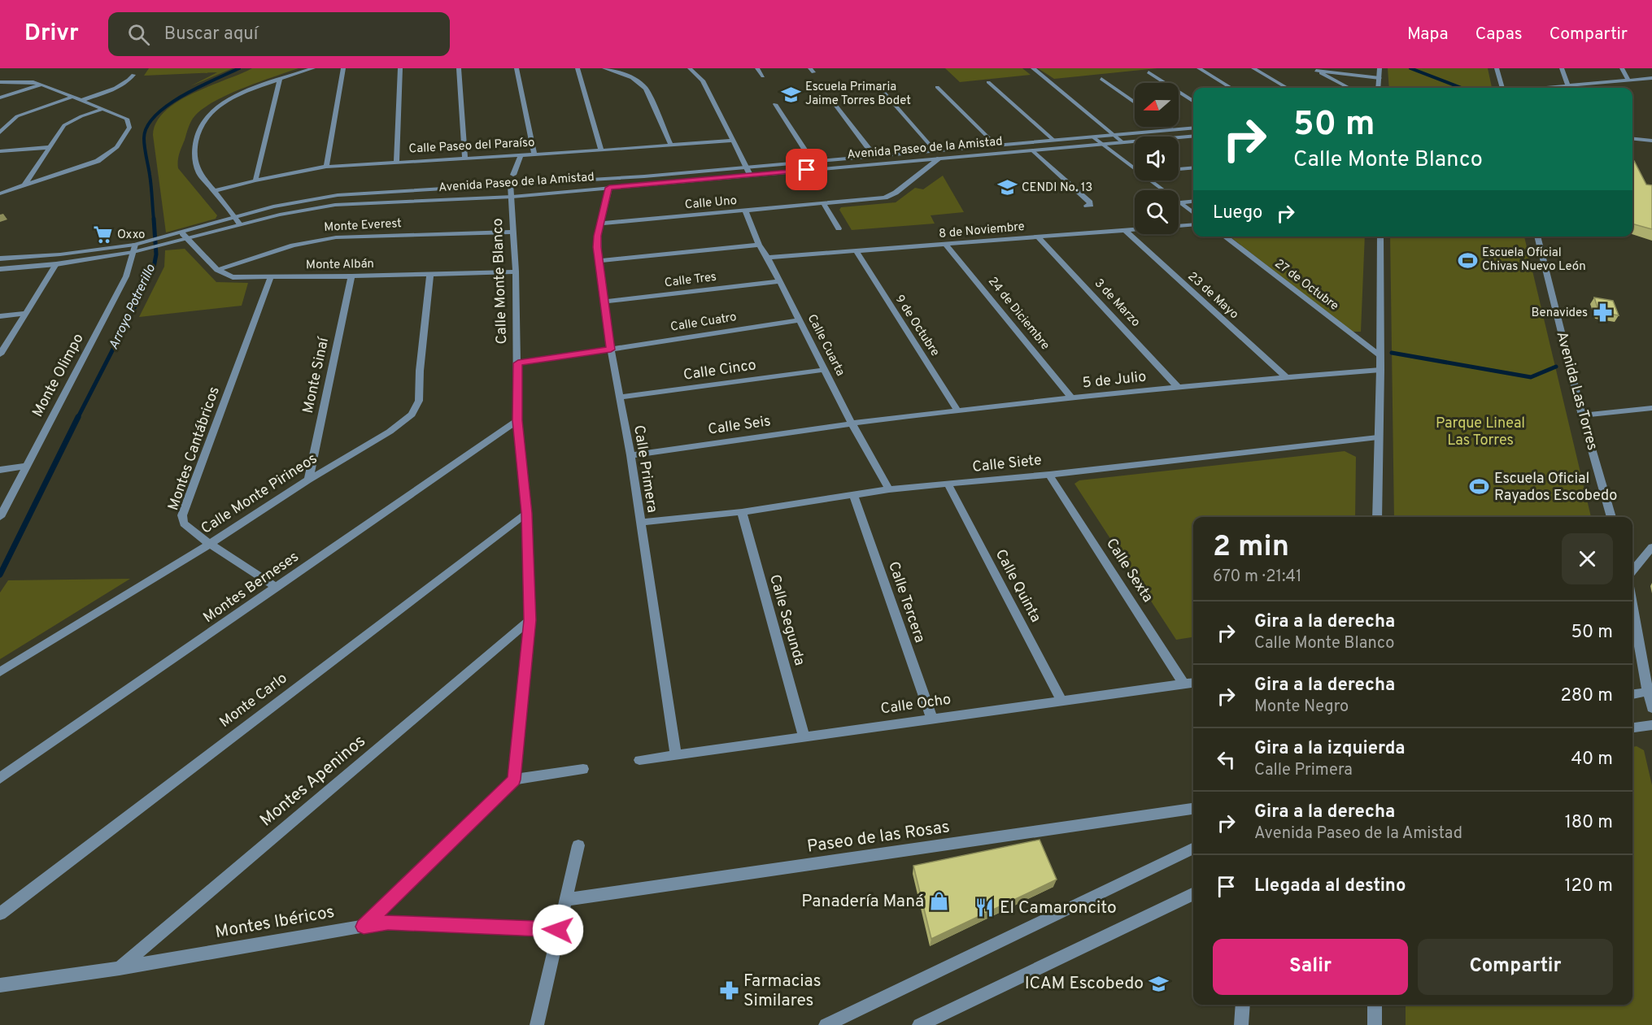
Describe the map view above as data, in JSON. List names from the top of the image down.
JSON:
{
  "streets": {
    "street": [
      "Calle Paseo del Paraíso",
      "Avenida Paseo de la Amistad",
      "Calle Uno",
      "Monte Everest",
      "8 de Noviembre",
      "Monte Albán",
      "Calle Tres",
      "Calle Monte Blanco",
      "27 de Octubre",
      "23 de Mayo",
      "3 de Marzo",
      "24 de Diciembre",
      "Calle Cuatro",
      "9 de Octubre",
      "Calle Cuarta",
      "Calle Cinco",
      "Monte Olimpo",
      "Monte Sinaí",
      "5 de Julio",
      "Avenida Las Torres",
      "Calle Seis",
      "Montes Cantábricos",
      "Calle Siete",
      "Calle Primera",
      "Calle Monte Pirineos",
      "Calle Sexta",
      "Calle Quinta",
      "Montes Berneses",
      "Calle Tercera",
      "Calle Segunda",
      "Monte Carlo",
      "Calle Ocho",
      "Montes Apeninos",
      "Paseo de las Rosas",
      "Montes Ibéricos"
    ]
  },
  "crossings": [
    ["Avenida Paseo de la Amistad", "Calle Uno"],
    ["Avenida Paseo de la Amistad", "Monte Albán"],
    ["Avenida Paseo de la Amistad", "Calle Monte Blanco"],
    ["Avenida Paseo de la Amistad", "Monte Olimpo"],
    ["Avenida Paseo de la Amistad", "Calle Primera"],
    ["Calle Uno", "Calle Cuarta"],
    ["Calle Uno", "Calle Primera"],
    ["Monte Everest", "Monte Albán"],
    ["Monte Everest", "Calle Monte Blanco"],
    ["8 de Noviembre", "23 de Mayo"],
    ["8 de Noviembre", "3 de Marzo"],
    ["8 de Noviembre", "24 de Diciembre"],
    ["8 de Noviembre", "9 de Octubre"],
    ["8 de Noviembre", "Calle Cuarta"],
    ["Monte Albán", "Calle Monte Blanco"],
    ["Monte Albán", "Monte Sinaí"],
    ["Monte Albán", "Montes Cantábricos"],
    ["Monte Albán", "Calle Monte Pirineos"],
    ["Calle Tres", "Calle Cuarta"],
    ["Calle Tres", "Calle Primera"],
    ["Calle Monte Blanco", "Calle Cuatro"],
    ["Calle Monte Blanco", "Montes Berneses"],
    ["Calle Monte Blanco", "Monte Carlo"],
    ["Calle Monte Blanco", "Montes Apeninos"],
    ["23 de Mayo", "5 de Julio"],
    ["3 de Marzo", "5 de Julio"],
    ["24 de Diciembre", "5 de Julio"],
    ["Calle Cuatro", "Calle Cuarta"],
    ["Calle Cuatro", "Calle Primera"],
    ["9 de Octubre", "5 de Julio"],
    ["Calle Cuarta", "Calle Cinco"],
    ["Calle Cuarta", "5 de Julio"],
    ["Calle Cuarta", "Calle Seis"],
    ["Calle Cuarta", "Calle Siete"],
    ["Calle Cinco", "Calle Primera"],
    ["Monte Sinaí", "Calle Monte Pirineos"],
    ["5 de Julio", "Calle Seis"],
    ["Calle Seis", "Calle Primera"],
    ["Montes Cantábricos", "Calle Monte Pirineos"],
    ["Montes Cantábricos", "Montes Berneses"],
    ["Calle Siete", "Calle Primera"],
    ["Calle Siete", "Calle Sexta"],
    ["Calle Siete", "Calle Quinta"],
    ["Calle Siete", "Calle Tercera"],
    ["Calle Siete", "Calle Segunda"],
    ["Calle Primera", "Calle Ocho"],
    ["Calle Sexta", "Calle Ocho"],
    ["Calle Quinta", "Calle Ocho"],
    ["Calle Tercera", "Calle Ocho"],
    ["Calle Segunda", "Calle Ocho"],
    ["Montes Apeninos", "Montes Ibéricos"]
  ],
  "water": ["Arroyo Potrerillo"],
  "parks": ["Parque Lineal Las Torres"],
  "places": {
    "school or university": ["Escuela Primaria Jaime Torres Bodet", "CENDI No. 13", "ICAM Escobedo"],
    "supermarket": ["Oxxo"],
    "sports": ["Escuela Oficial Chivas Nuevo León", "Escuela Oficial Rayados Escobedo"],
    "pharmacy": ["Benavides", "Farmacias Similares"],
    "shop": ["Panadería Maná"],
    "restaurant": ["El Camaroncito"]
  },
  "north": "left",
  "page": {
    "header": "Drivr",
    "search": "Buscar aquí",
    "nav": ["Mapa", "Capas", "Compartir"],
    "turn": ["50 m", "Calle Monte Blanco"],
    "then": "Luego",
    "heading": ["2 min", "670 m · 21:41"],
    "list": [
      {
        "name": "Gira a la derecha",
        "note": "Calle Monte Blanco",
        "value": "50 m"
      },
      {
        "name": "Gira a la derecha",
        "note": "Monte Negro",
        "value": "280 m"
      },
      {
        "name": "Gira a la izquierda",
        "note": "Calle Primera",
        "value": "40 m"
      },
      {
        "name": "Gira a la derecha",
        "note": "Avenida Paseo de la Amistad",
        "value": "180 m"
      },
      {
        "name": "Llegada al destino",
        "value": "120 m"
      }
    ],
    "buttons": ["Salir", "Compartir"]
  }
}
